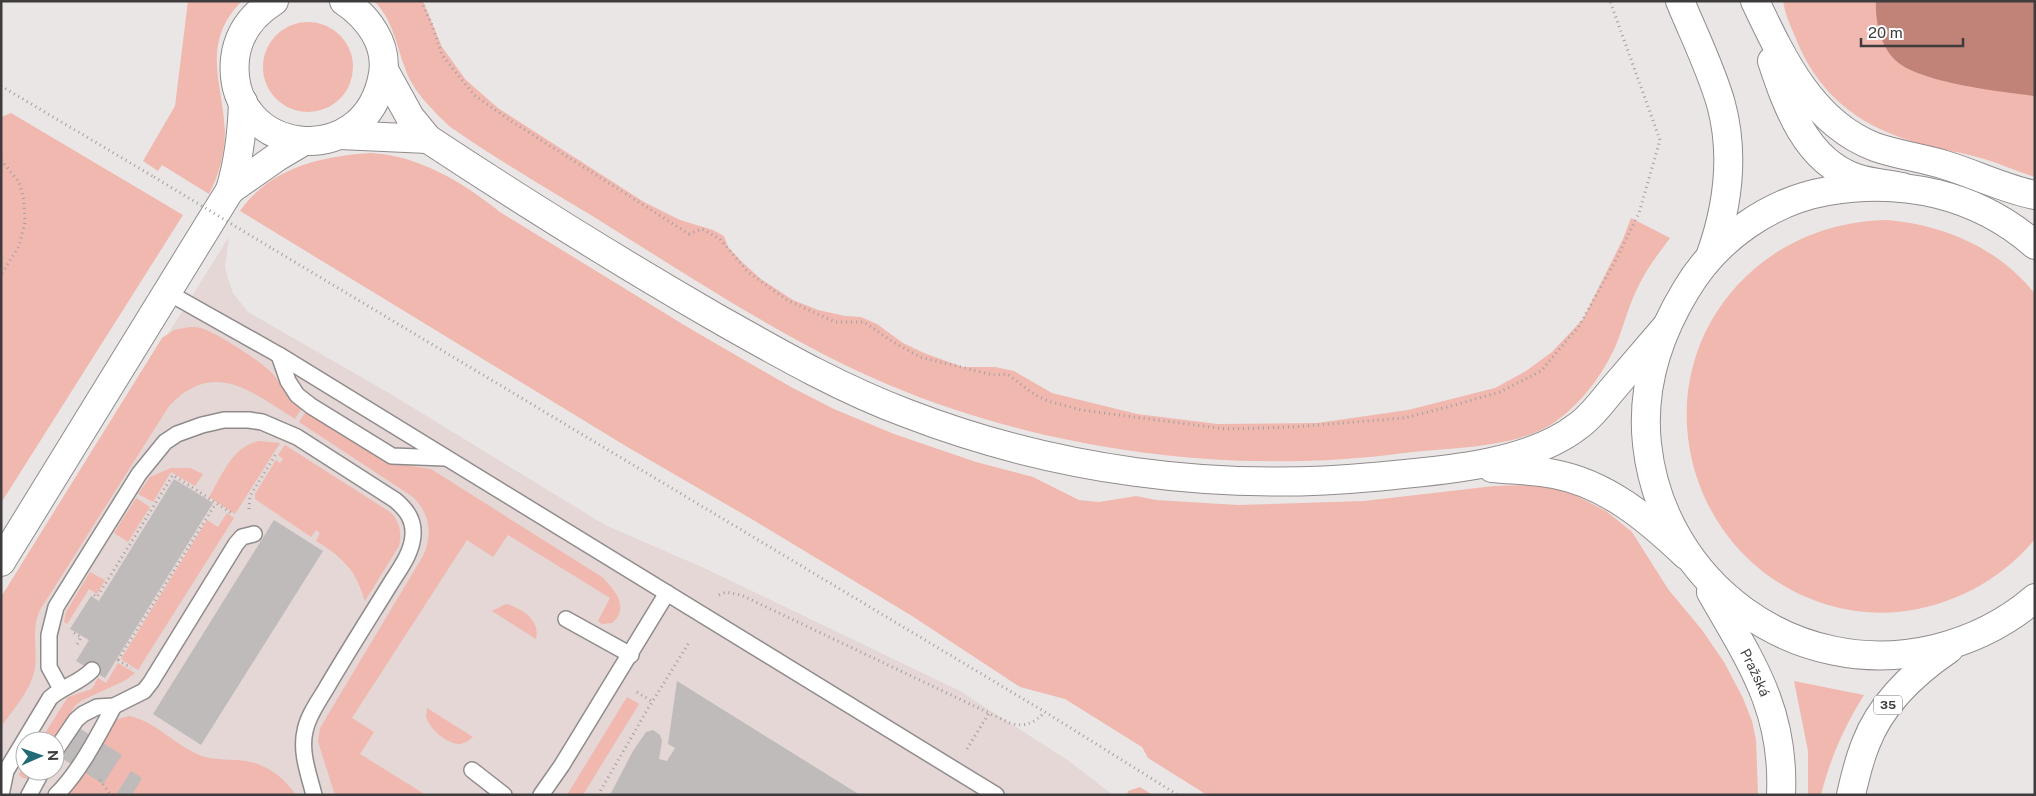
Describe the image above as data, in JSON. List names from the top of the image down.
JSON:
{
  "streets": {
    "main road": ["Pražská", "35"]
  },
  "scale_bar": "20 m",
  "north": "right"
}
